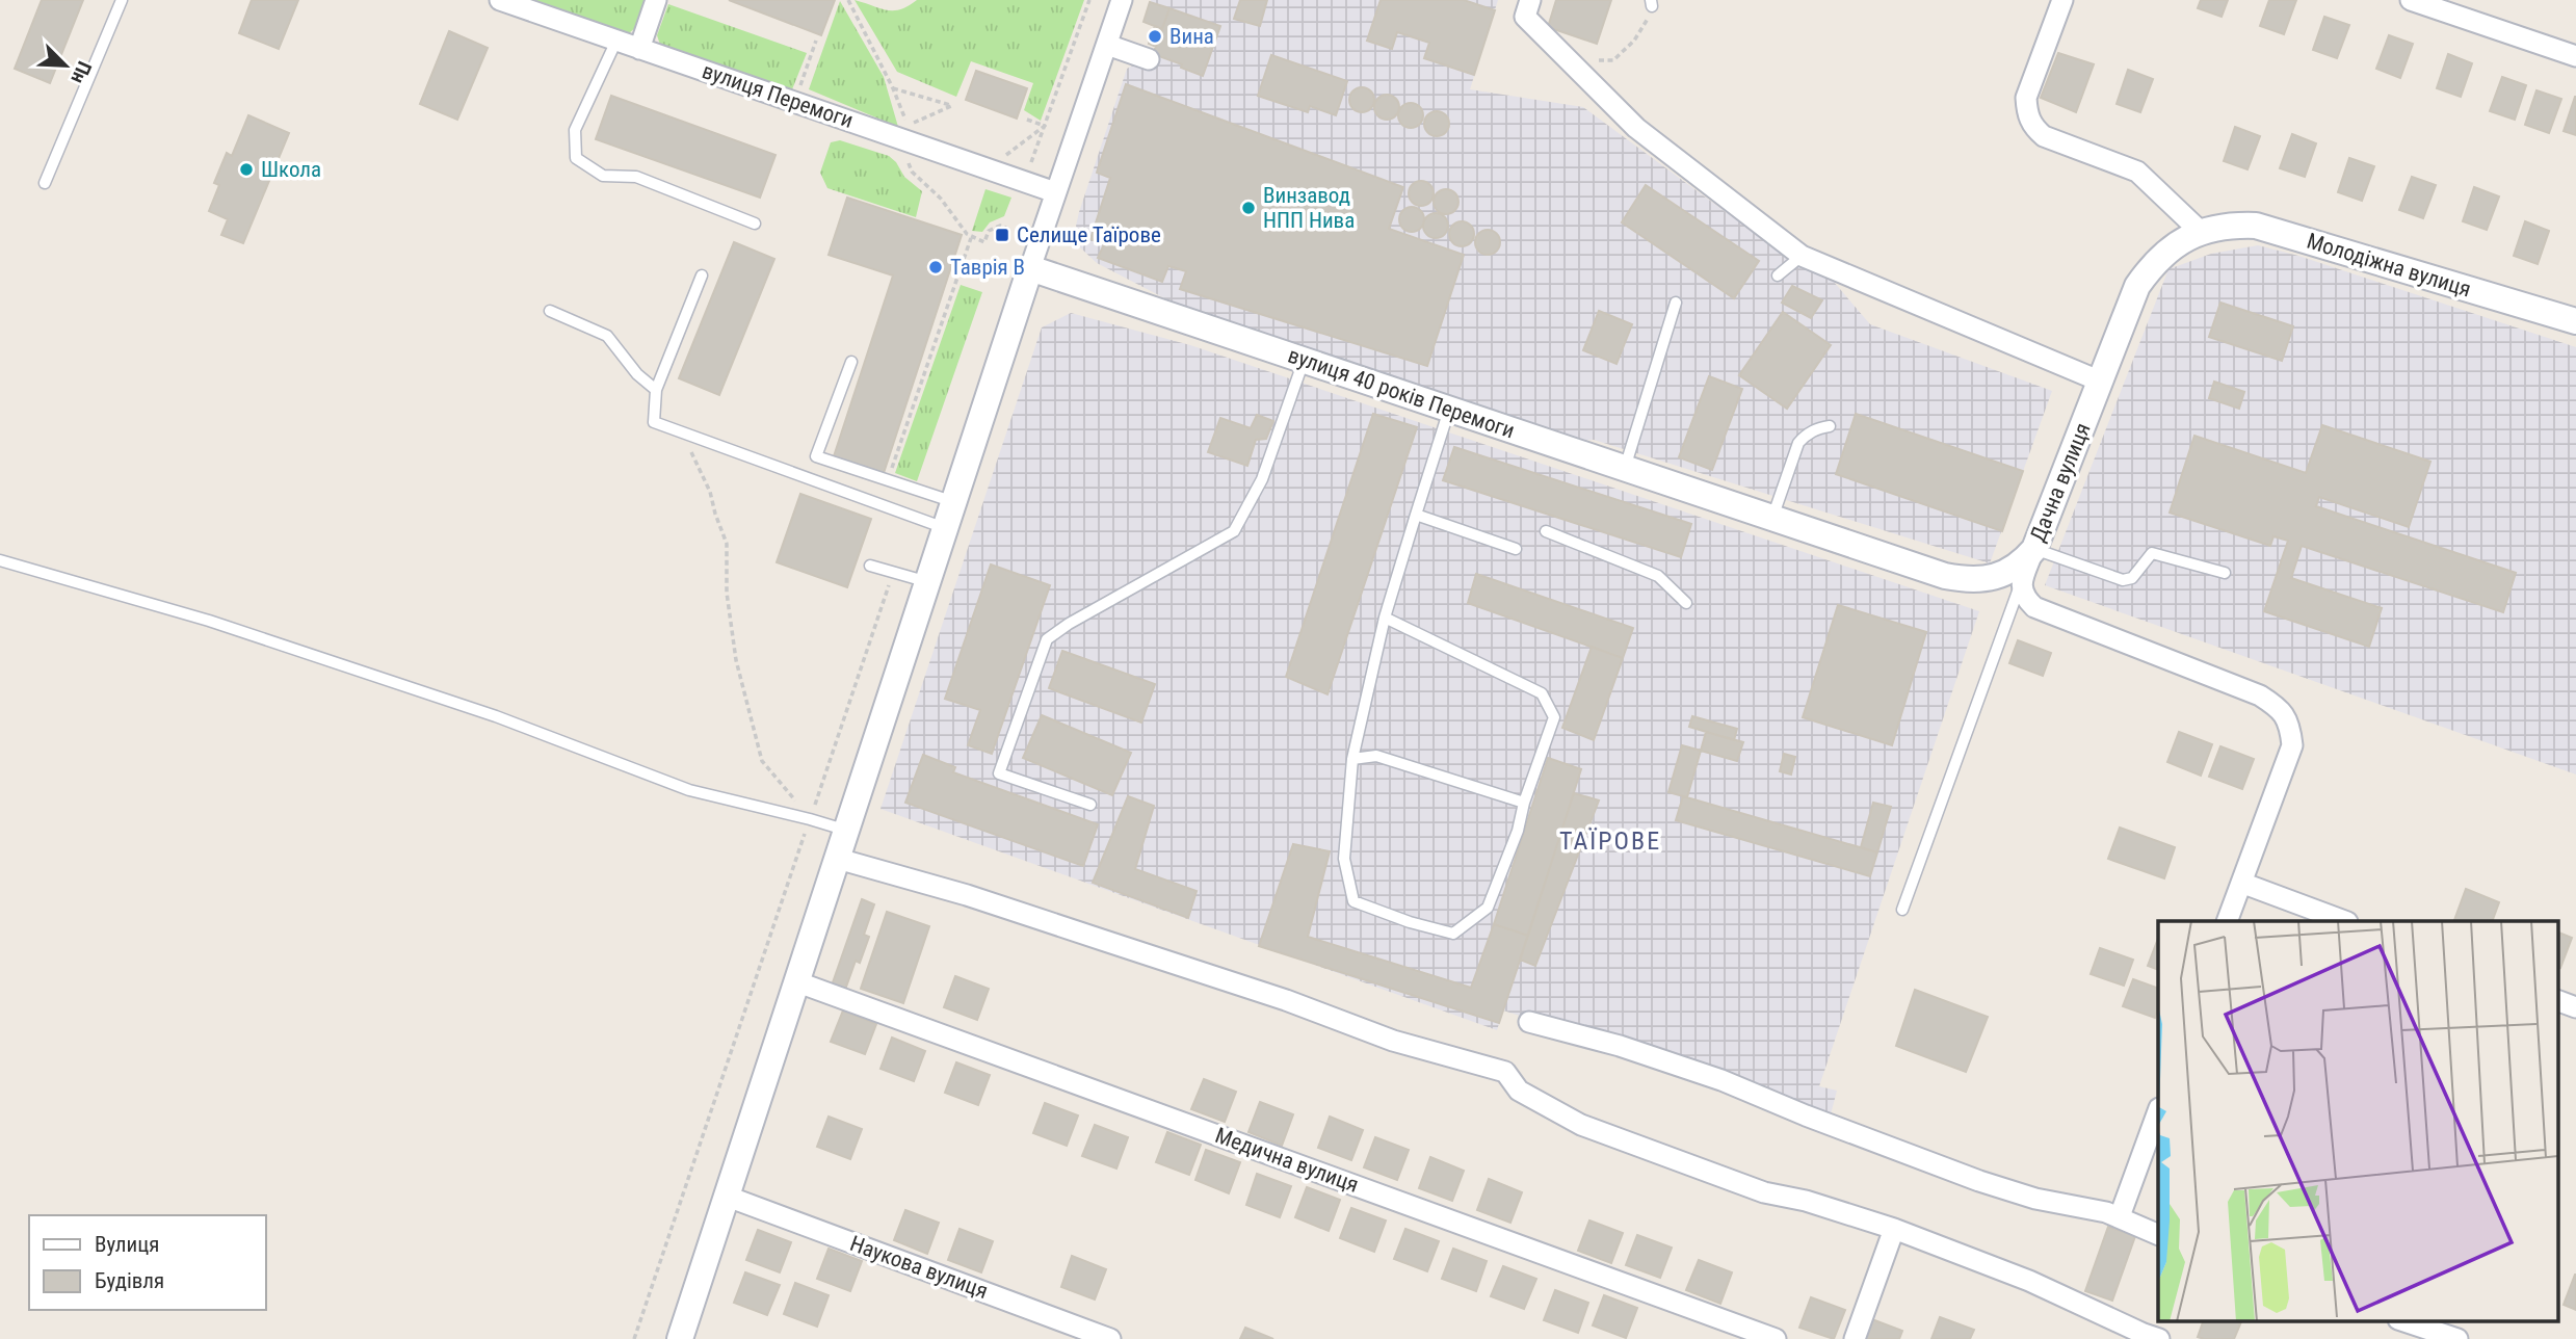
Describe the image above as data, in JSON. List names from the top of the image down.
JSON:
{
  "streets": {
    "street": [
      "вулиця Перемоги",
      "Молодіжна вулиця",
      "вулиця 40 років Перемоги",
      "Дачна вулиця",
      "Медична вулиця",
      "Наукова вулиця"
    ]
  },
  "crossings": [
    ["Молодіжна вулиця", "Дачна вулиця"],
    ["вулиця 40 років Перемоги", "Дачна вулиця"]
  ],
  "districts": ["ТАЇРОВЕ"],
  "places": {
    "other": [
      "Вина",
      "Школа",
      "Винзавод НПП Нива",
      "Таврія В"
    ],
    "transit": ["Селище Таїрове"]
  },
  "legend": ["Вулиця", "Будівля"],
  "north": "bottom right"
}
